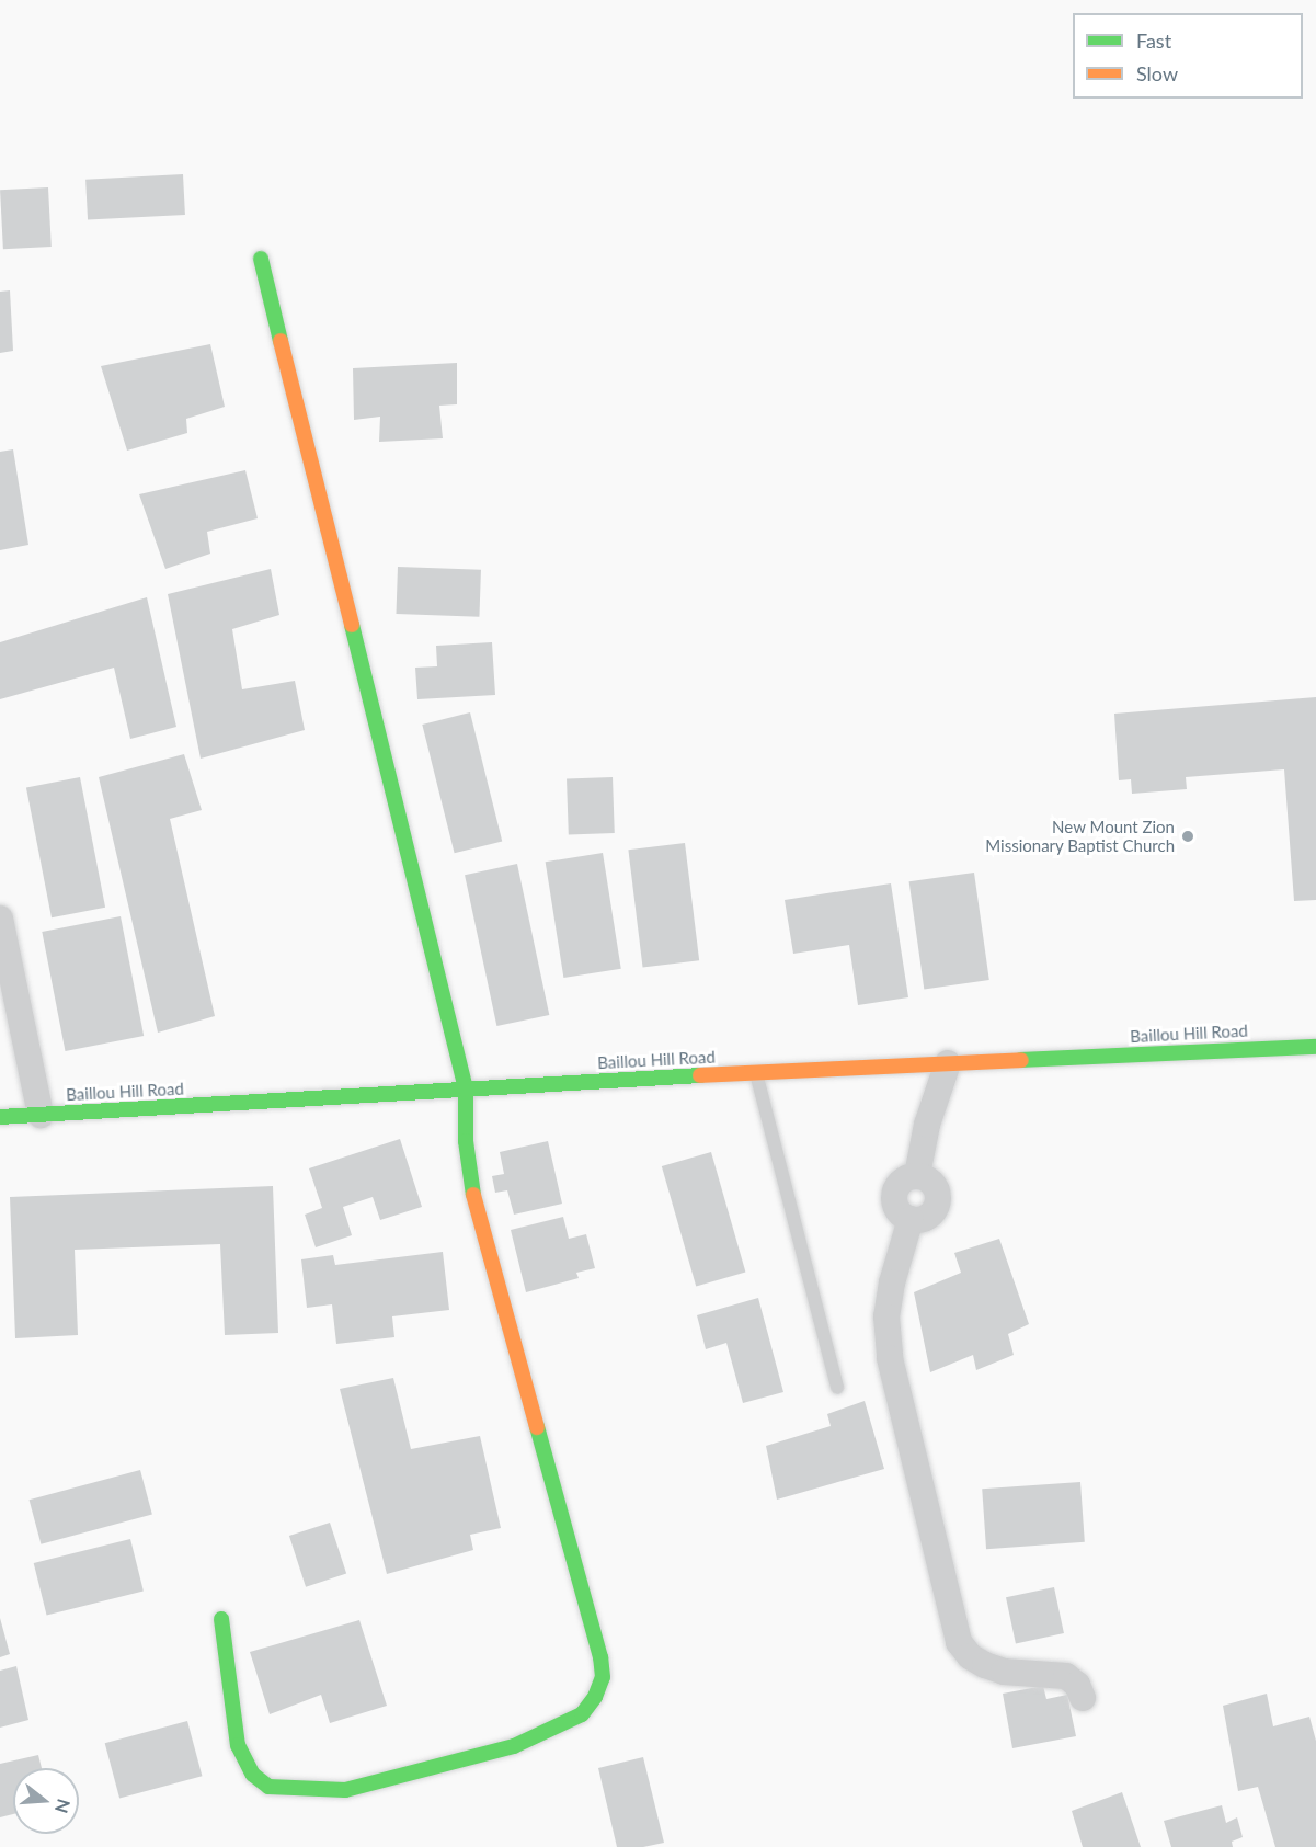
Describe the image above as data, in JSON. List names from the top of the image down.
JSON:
{
  "streets": {
    "street": ["Baillou Hill Road"]
  },
  "places": ["New Mount Zion Missionary Baptist Church"],
  "legend": ["Fast", "Slow"],
  "north": "right"
}
